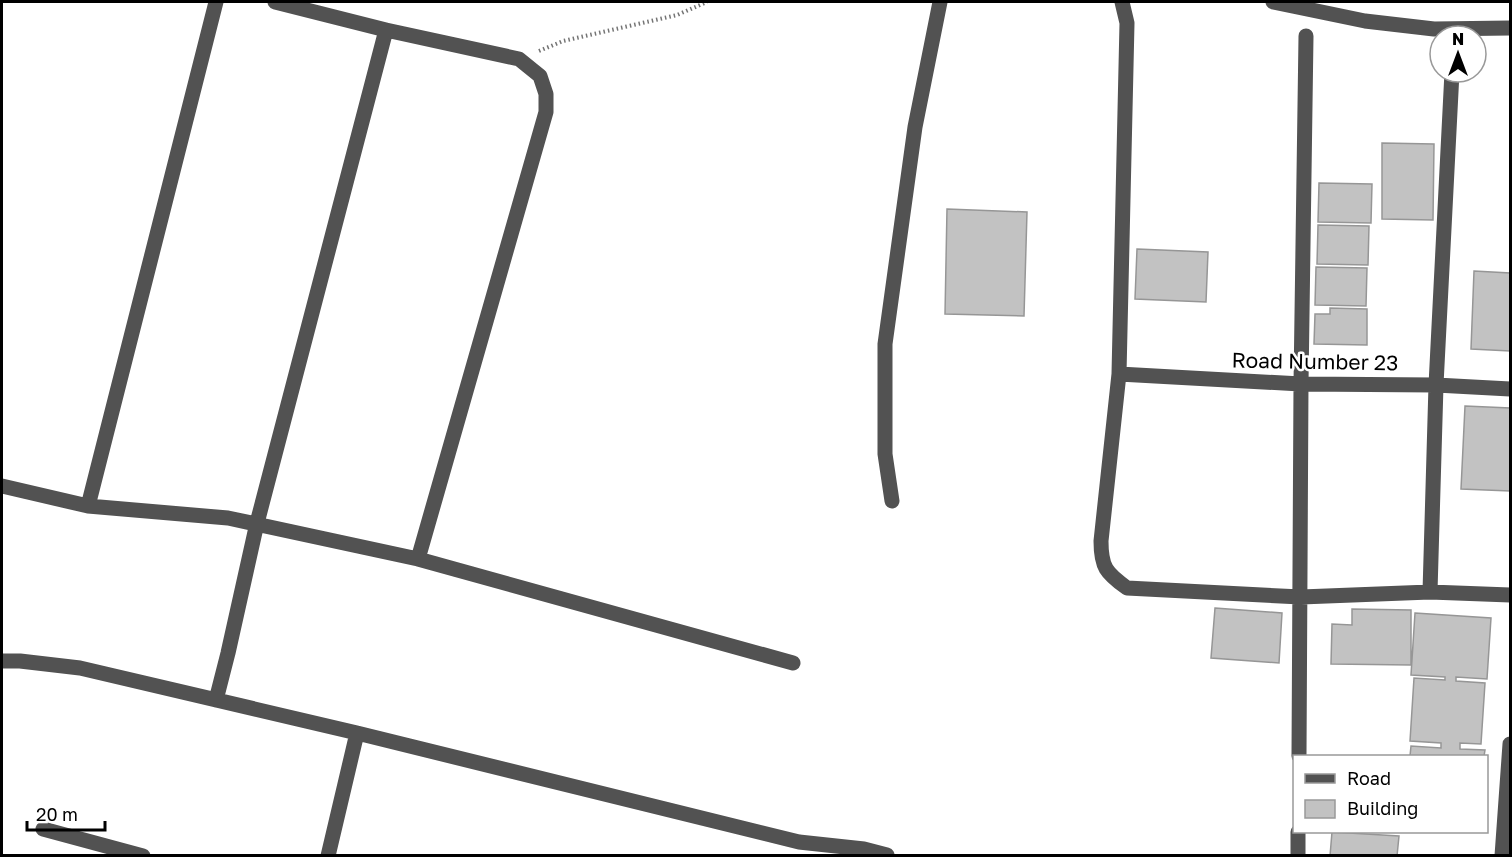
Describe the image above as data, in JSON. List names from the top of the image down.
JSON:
{
  "streets": {
    "street": ["Road Number 23"]
  },
  "legend": ["Road", "Building"],
  "scale_bar": "20 m",
  "north": "top"
}
